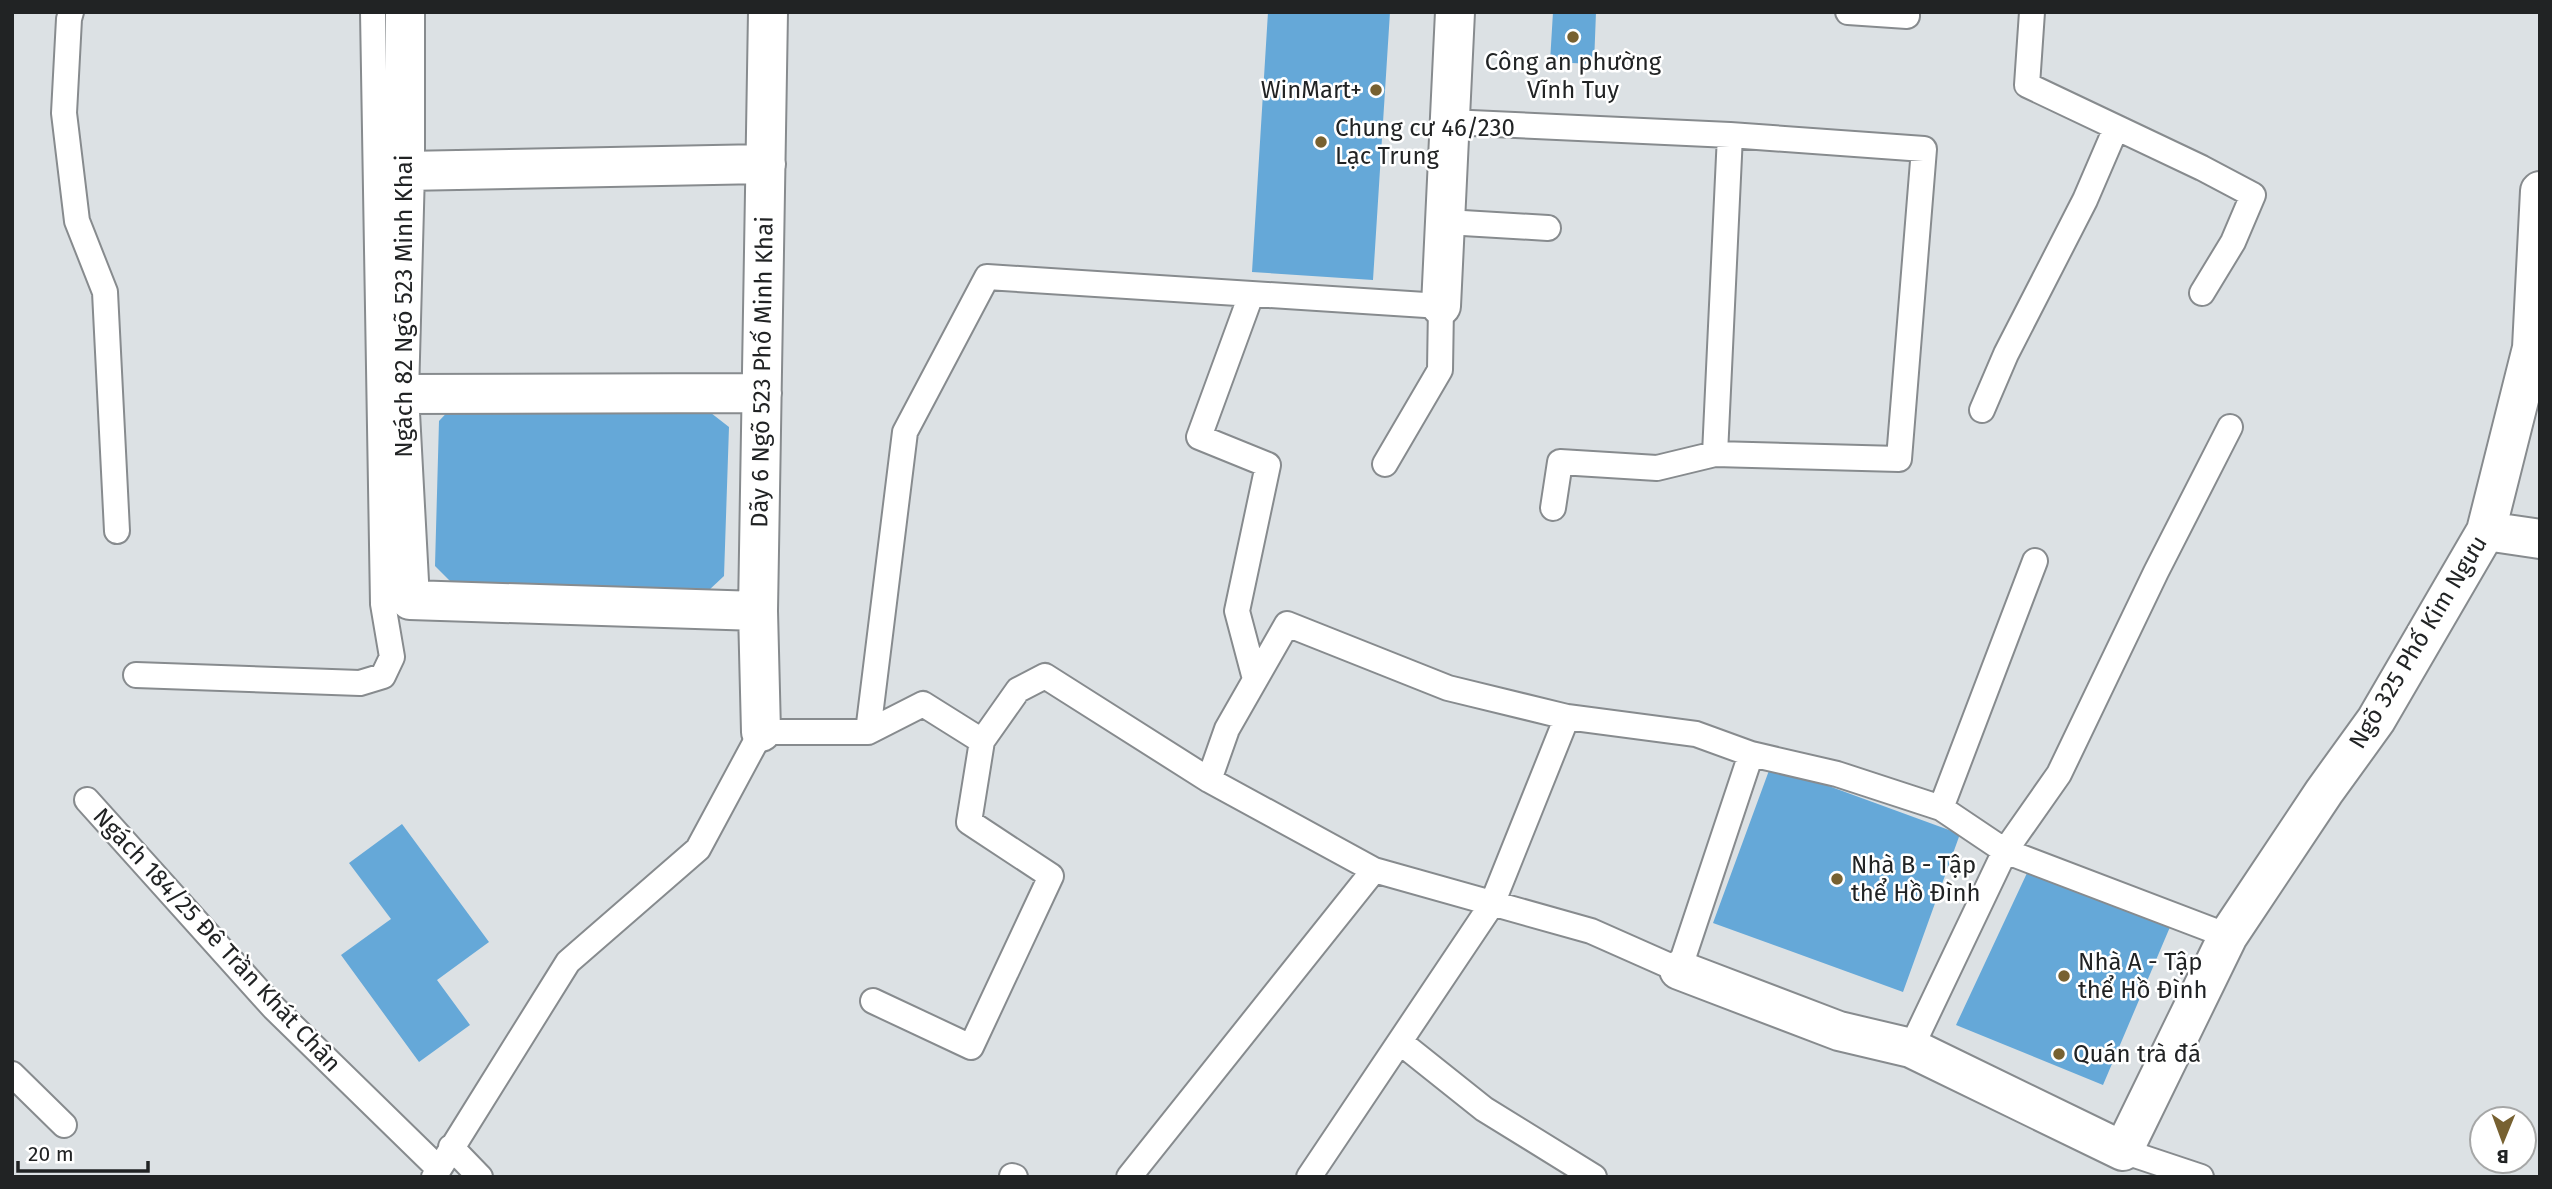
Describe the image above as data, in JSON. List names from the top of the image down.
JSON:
{
  "streets": {
    "street": ["Ngách 82 Ngõ 523 Minh Khai", "Dãy 6 Ngõ 523 Phố Minh Khai", "Ngõ 325 Phố Kim Ngưu"],
    "lane": ["Ngách 184/25 Đê Trần Khát Chân"]
  },
  "crossings": [
    ["Ngách 82 Ngõ 523 Minh Khai", "Dãy 6 Ngõ 523 Phố Minh Khai"]
  ],
  "places": [
    "Công an phường Vĩnh Tuy",
    "WinMart+",
    "Chung cư 46/230 Lạc Trung",
    "Nhà B - Tập thể Hồ Đình",
    "Nhà A - Tập thể Hồ Đình",
    "Quán trà đá"
  ],
  "scale_bar": "20 m",
  "north": "bottom"
}
